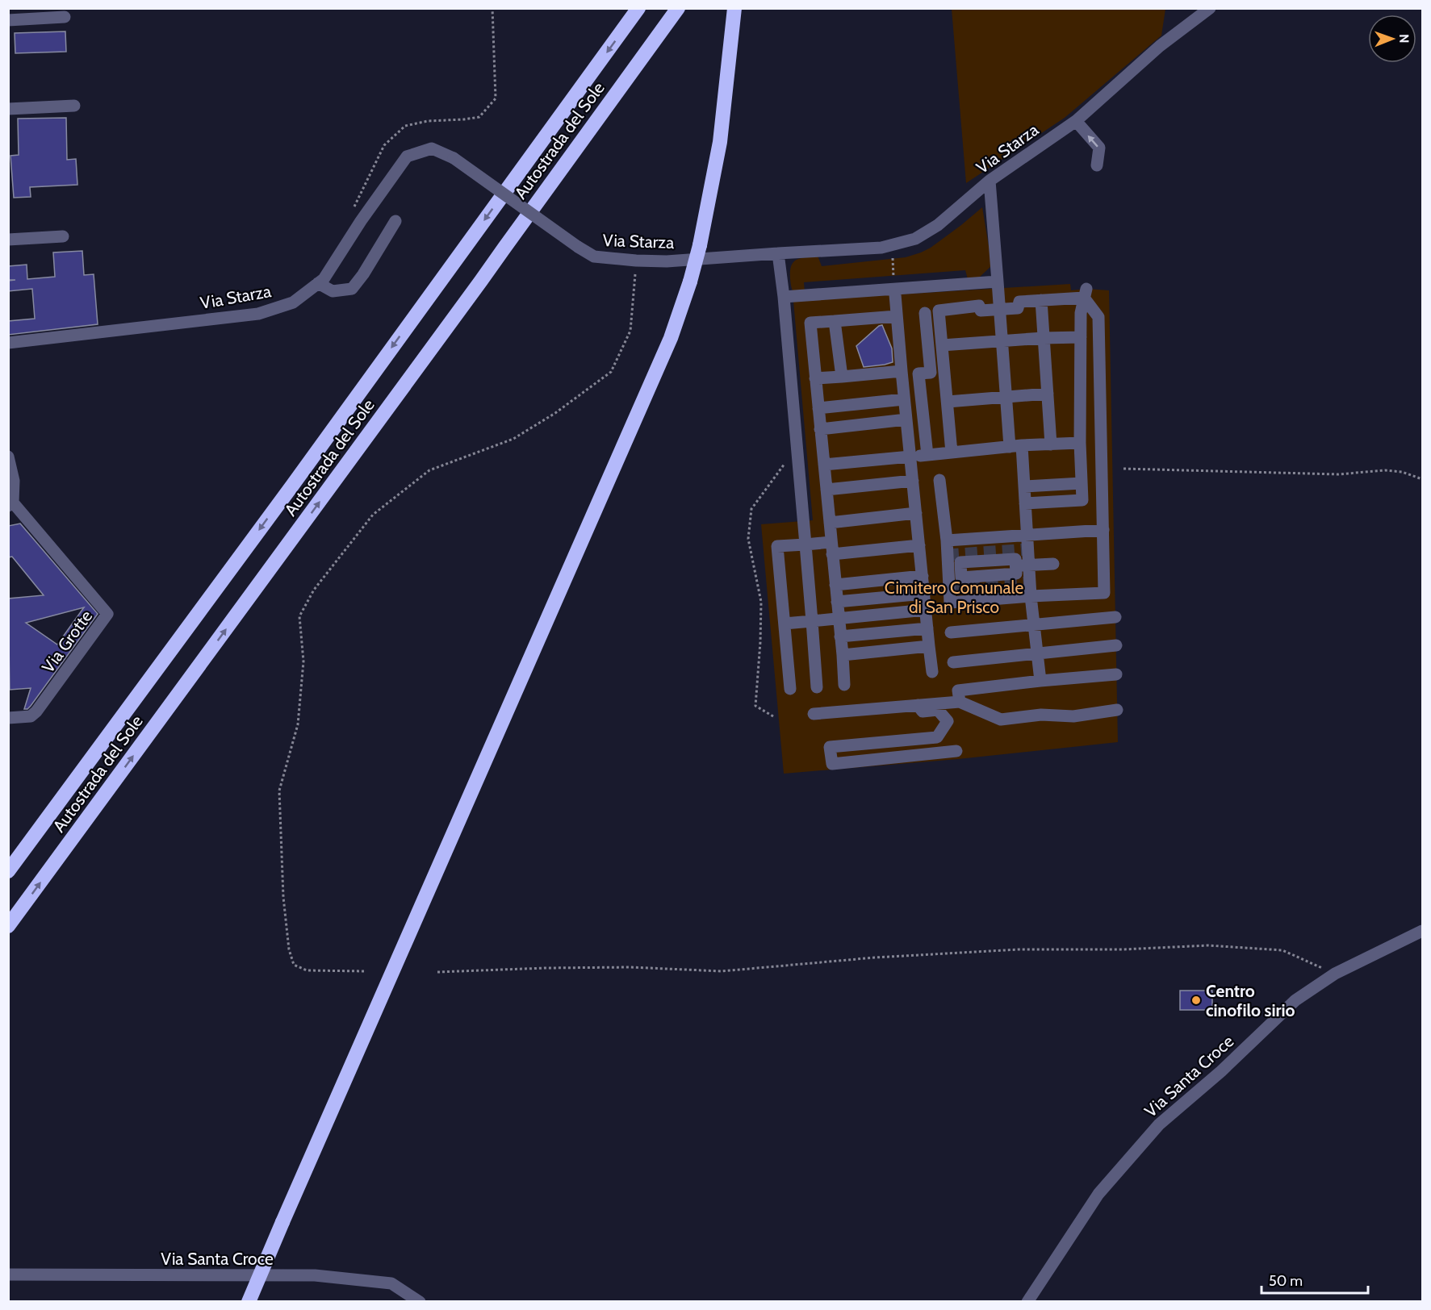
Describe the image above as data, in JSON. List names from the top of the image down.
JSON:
{
  "streets": {
    "highway": ["Autostrada del Sole"],
    "street": ["Via Starza", "Via Grotte", "Via Santa Croce"]
  },
  "parks": ["Cimitero Comunale di San Prisco"],
  "places": ["Centro cinofilo sirio"],
  "scale_bar": "50 m",
  "north": "right"
}
